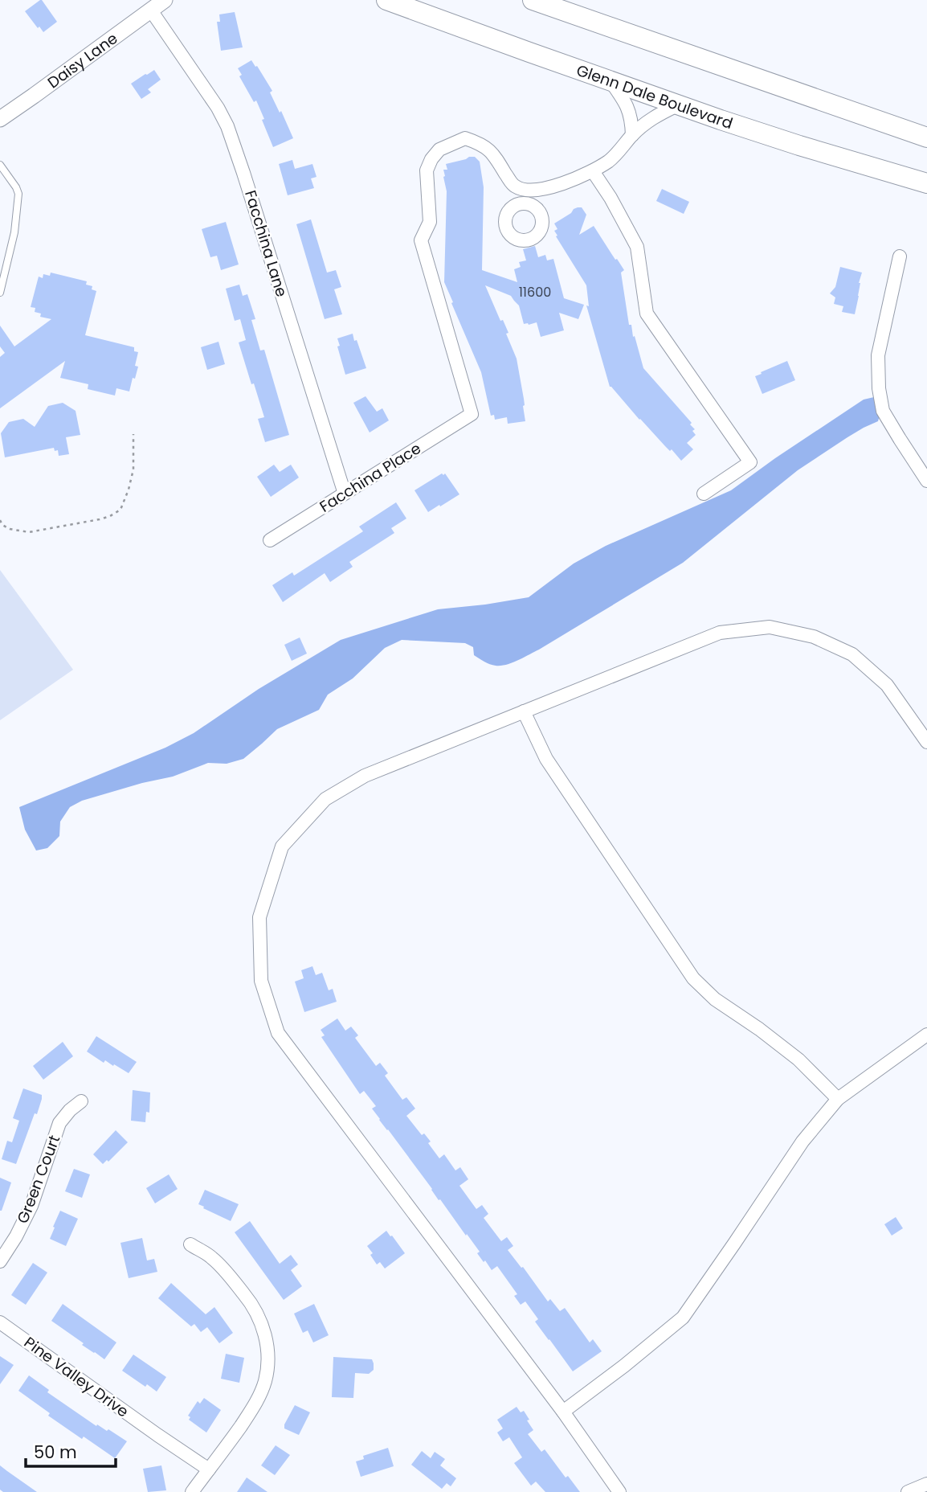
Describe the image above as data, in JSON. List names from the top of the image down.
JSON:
{
  "streets": {
    "main road": ["Glenn Dale Boulevard"],
    "street": [
      "Daisy Lane",
      "Facchina Lane",
      "Facchina Place",
      "Green Court",
      "Pine Valley Drive"
    ]
  },
  "crossings": [
    ["Daisy Lane", "Facchina Lane"],
    ["Facchina Lane", "Facchina Place"]
  ],
  "house_numbers": ["11600"],
  "scale_bar": "50 m"
}
